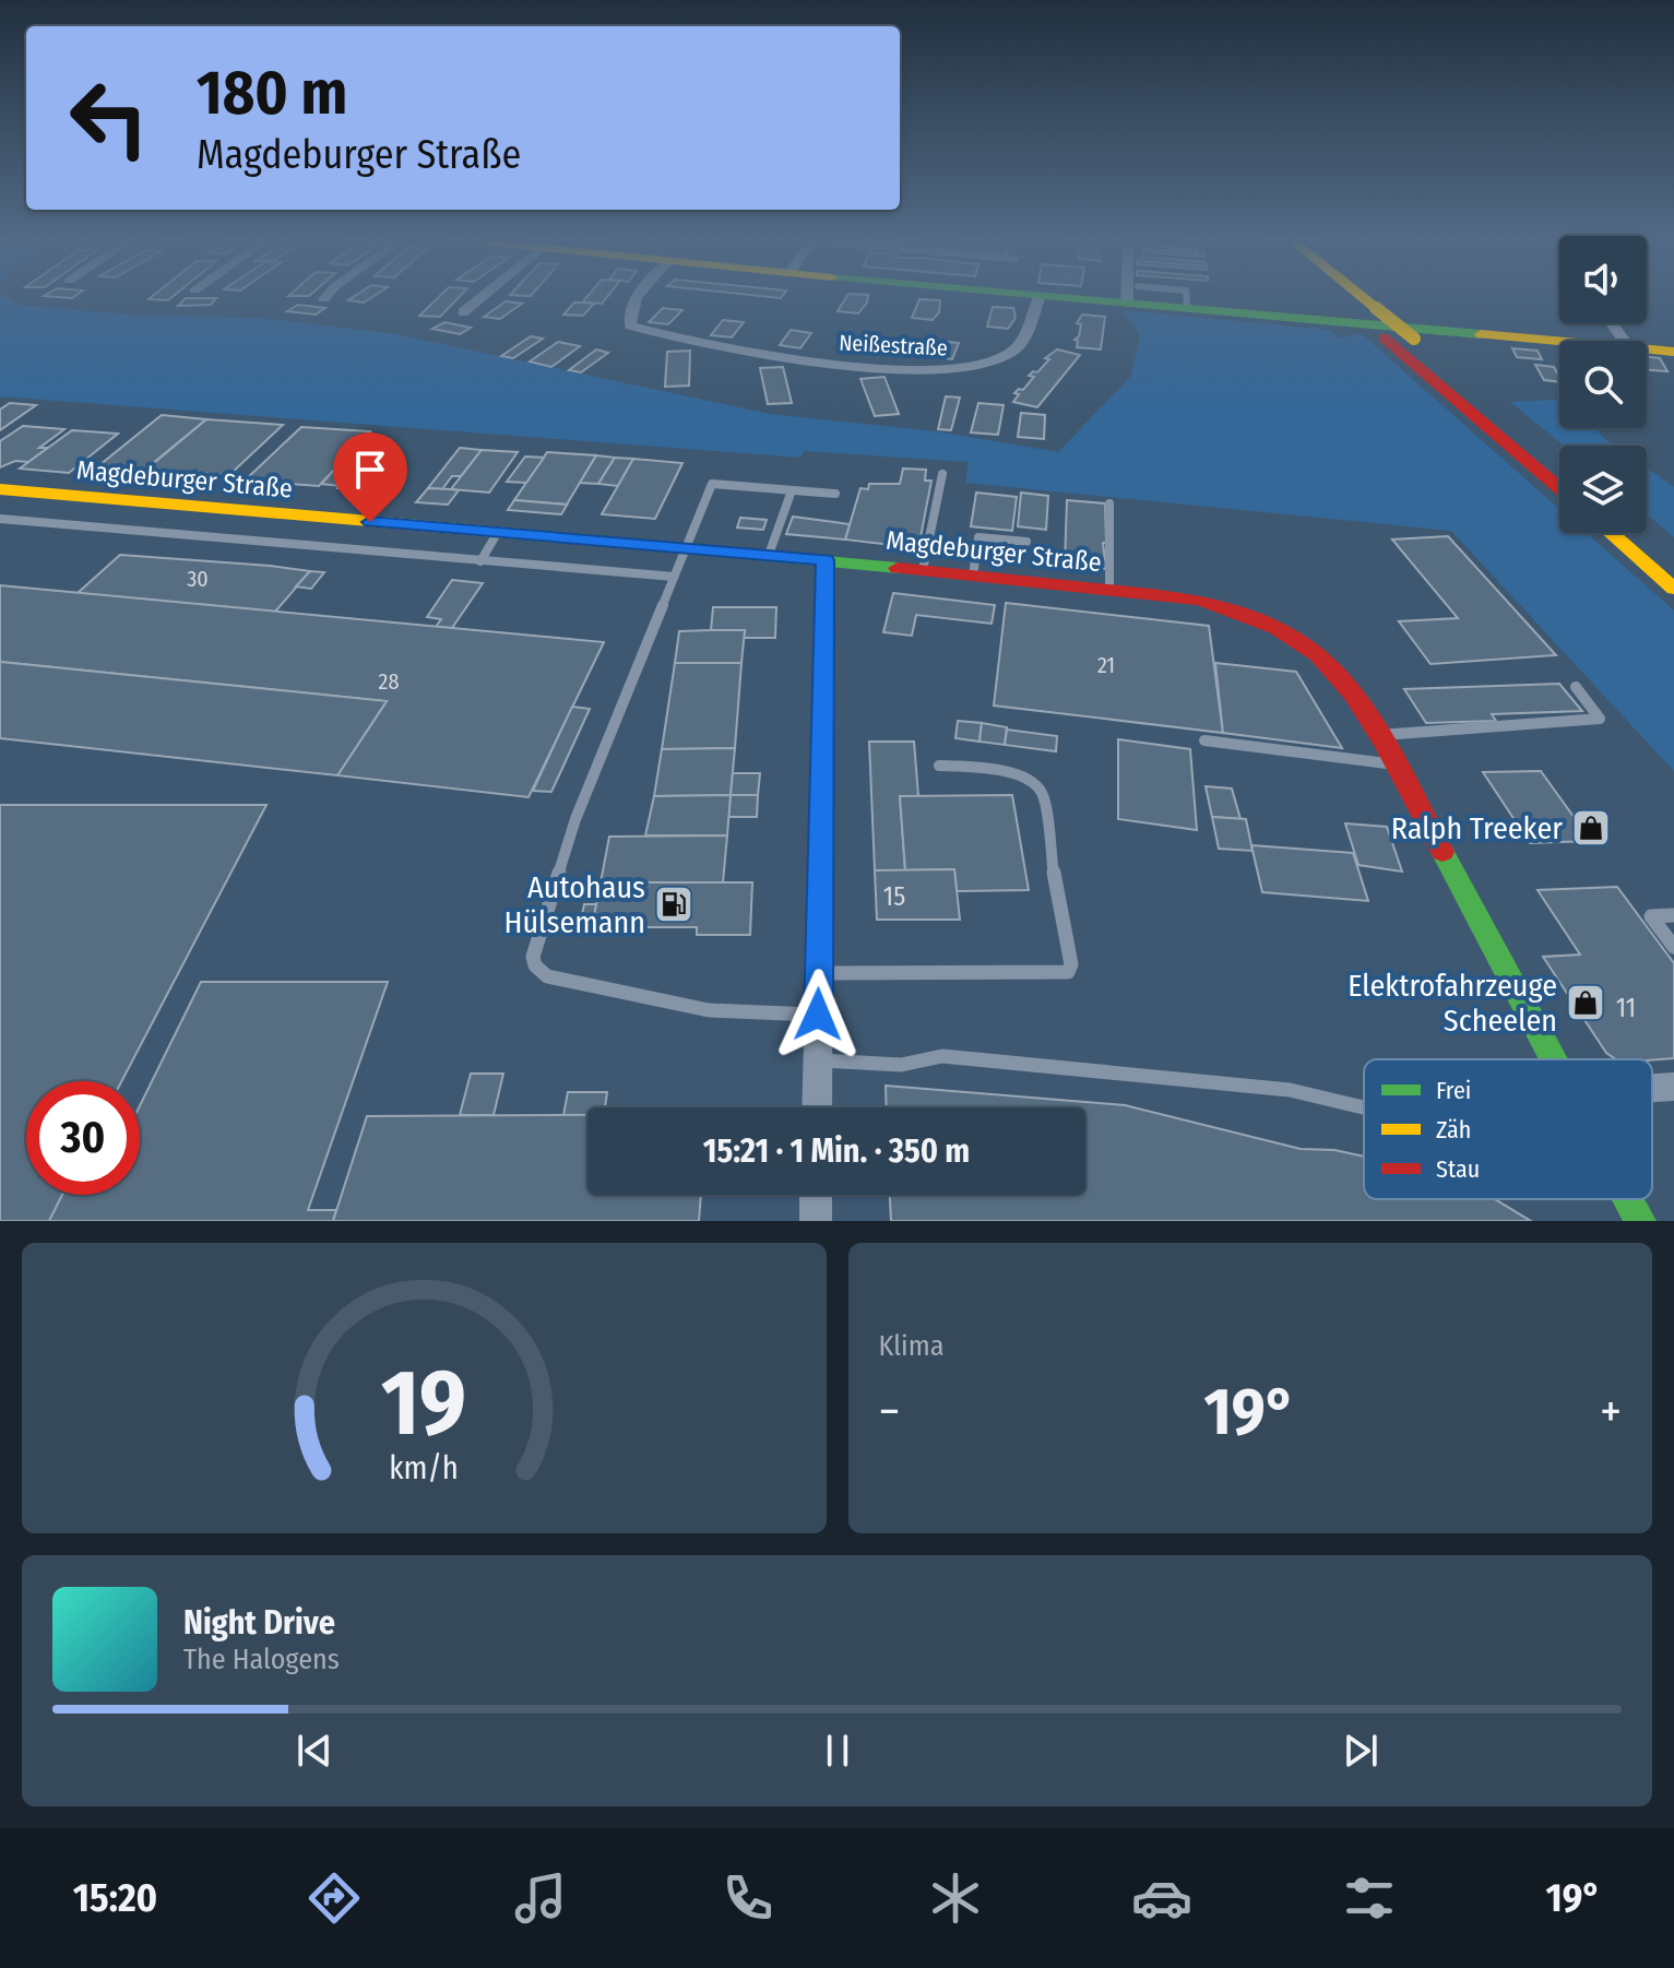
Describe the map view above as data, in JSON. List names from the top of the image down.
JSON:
{
  "streets": {
    "main road": ["Magdeburger Straße"],
    "street": ["Neißestraße"]
  },
  "places": {
    "shop": ["Ralph Treeker", "Elektrofahrzeuge Scheelen"],
    "fuel station": ["Autohaus Hülsemann"]
  },
  "house_numbers": [
    "30",
    "21",
    "28",
    "15",
    "11"
  ],
  "legend": ["Frei", "Zäh", "Stau"],
  "page": {
    "turn": ["180 m", "Magdeburger Straße"],
    "limit": "30",
    "trip": "15:21 · 1 Min. · 350 m",
    "tile": "Klima",
    "heat": ["−", "19°", "+"],
    "song": ["Night Drive", "The Halogens"],
    "tabs": ["15:20", "19°"],
    "gauge": ["19", "km/h"]
  }
}
